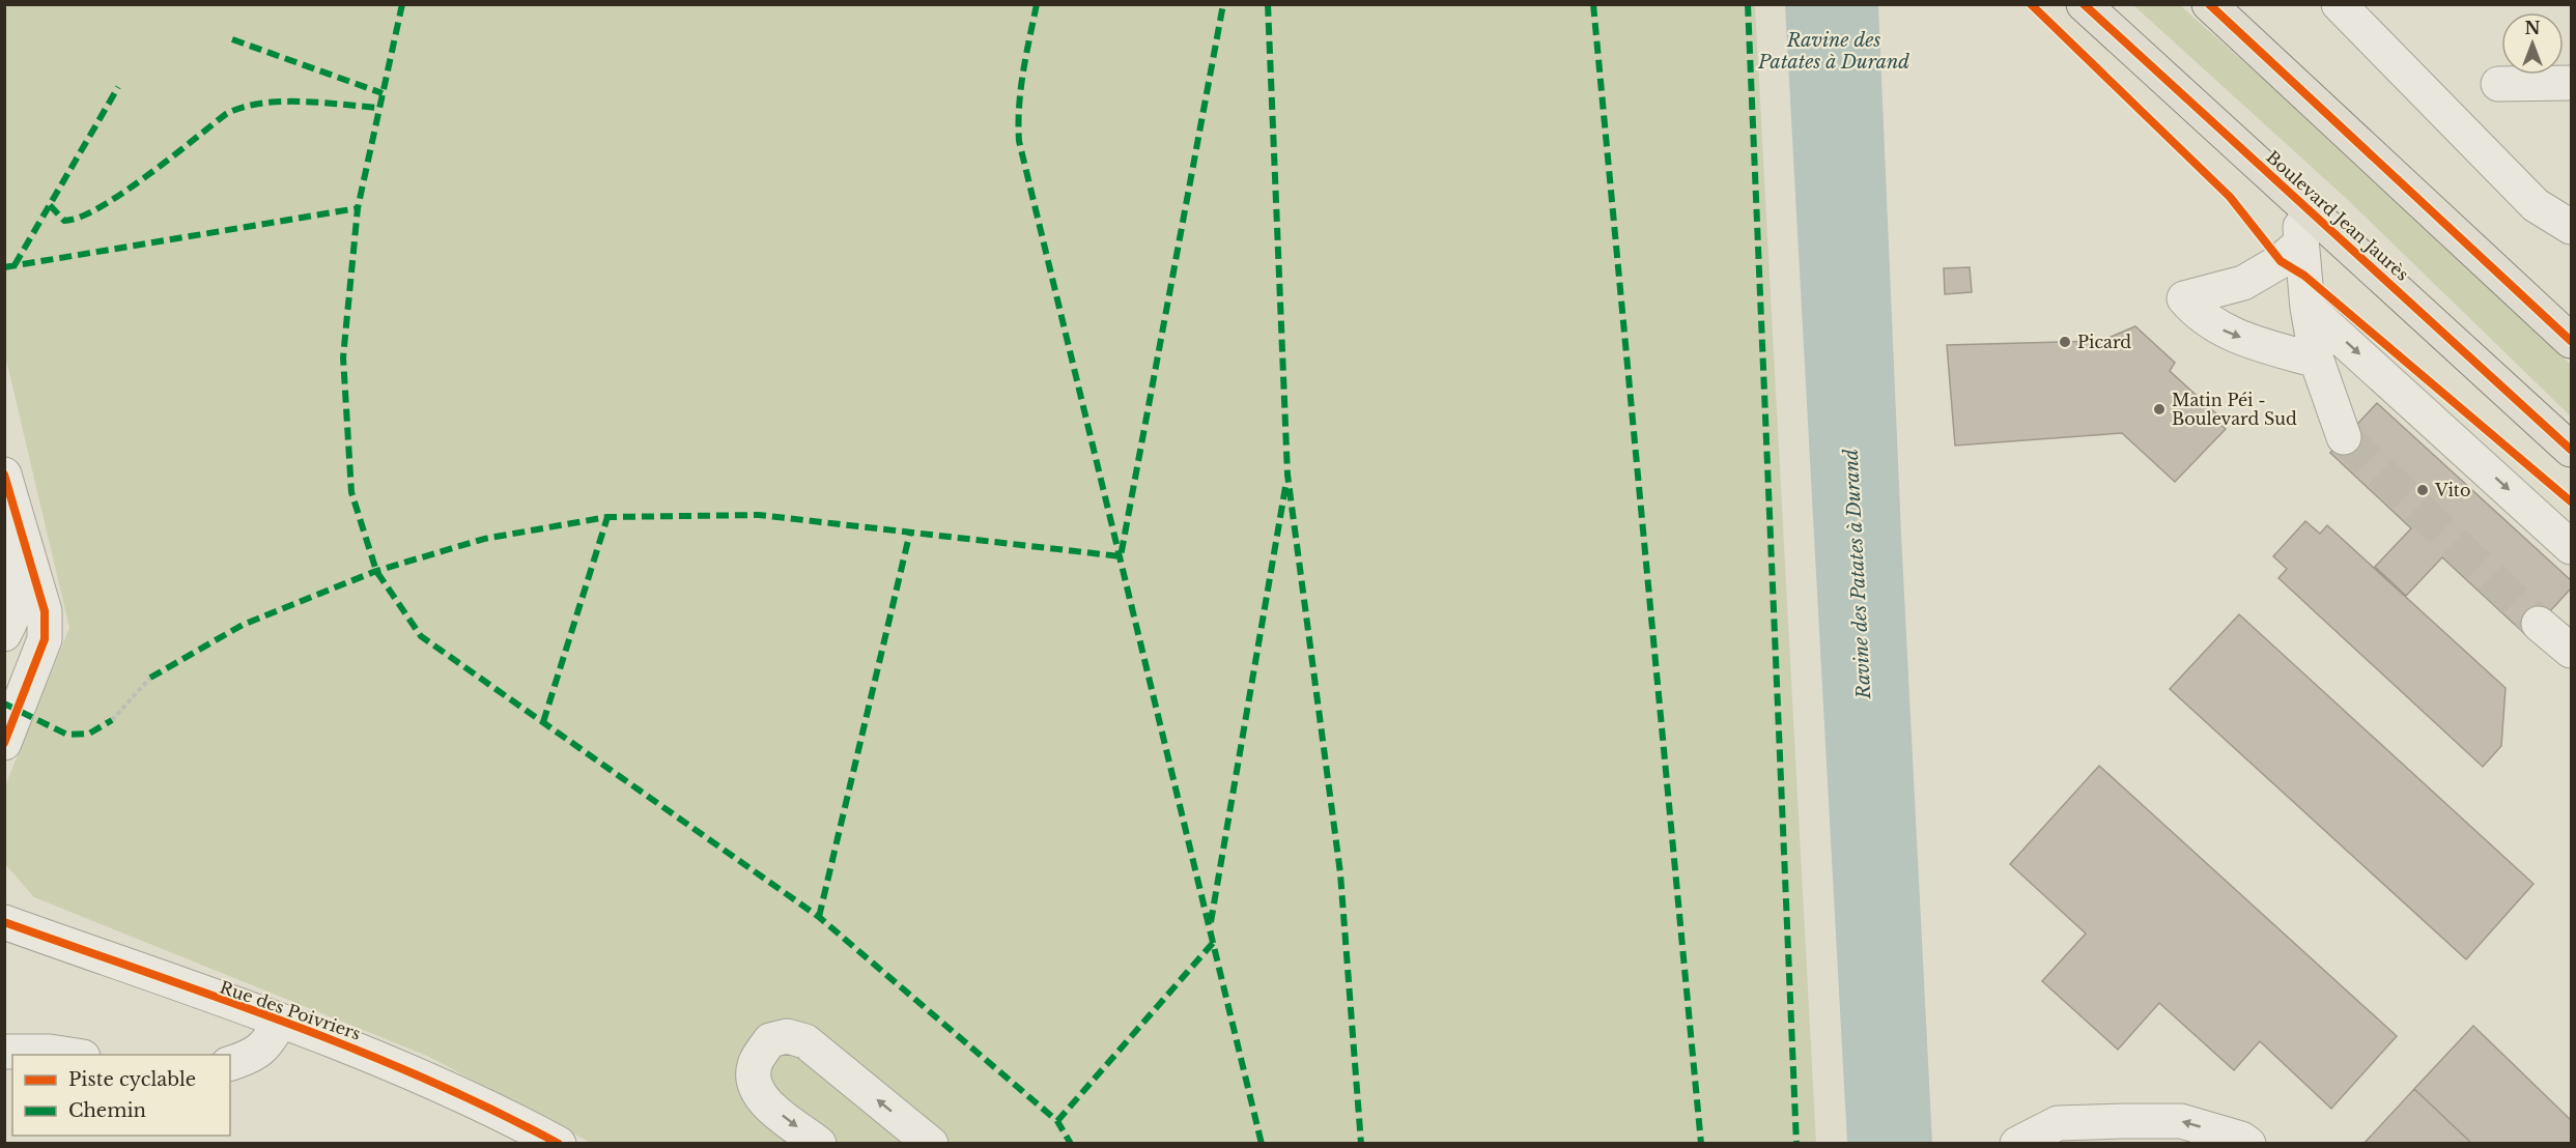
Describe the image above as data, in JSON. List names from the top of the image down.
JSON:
{
  "streets": {
    "main road": ["Boulevard Jean Jaurès"],
    "street": ["Rue des Poivriers"]
  },
  "water": ["Ravine des Patates à Durand"],
  "places": ["Picard", "Matin Péi - Boulevard Sud", "Vito"],
  "legend": ["Piste cyclable", "Chemin"],
  "north": "top"
}
